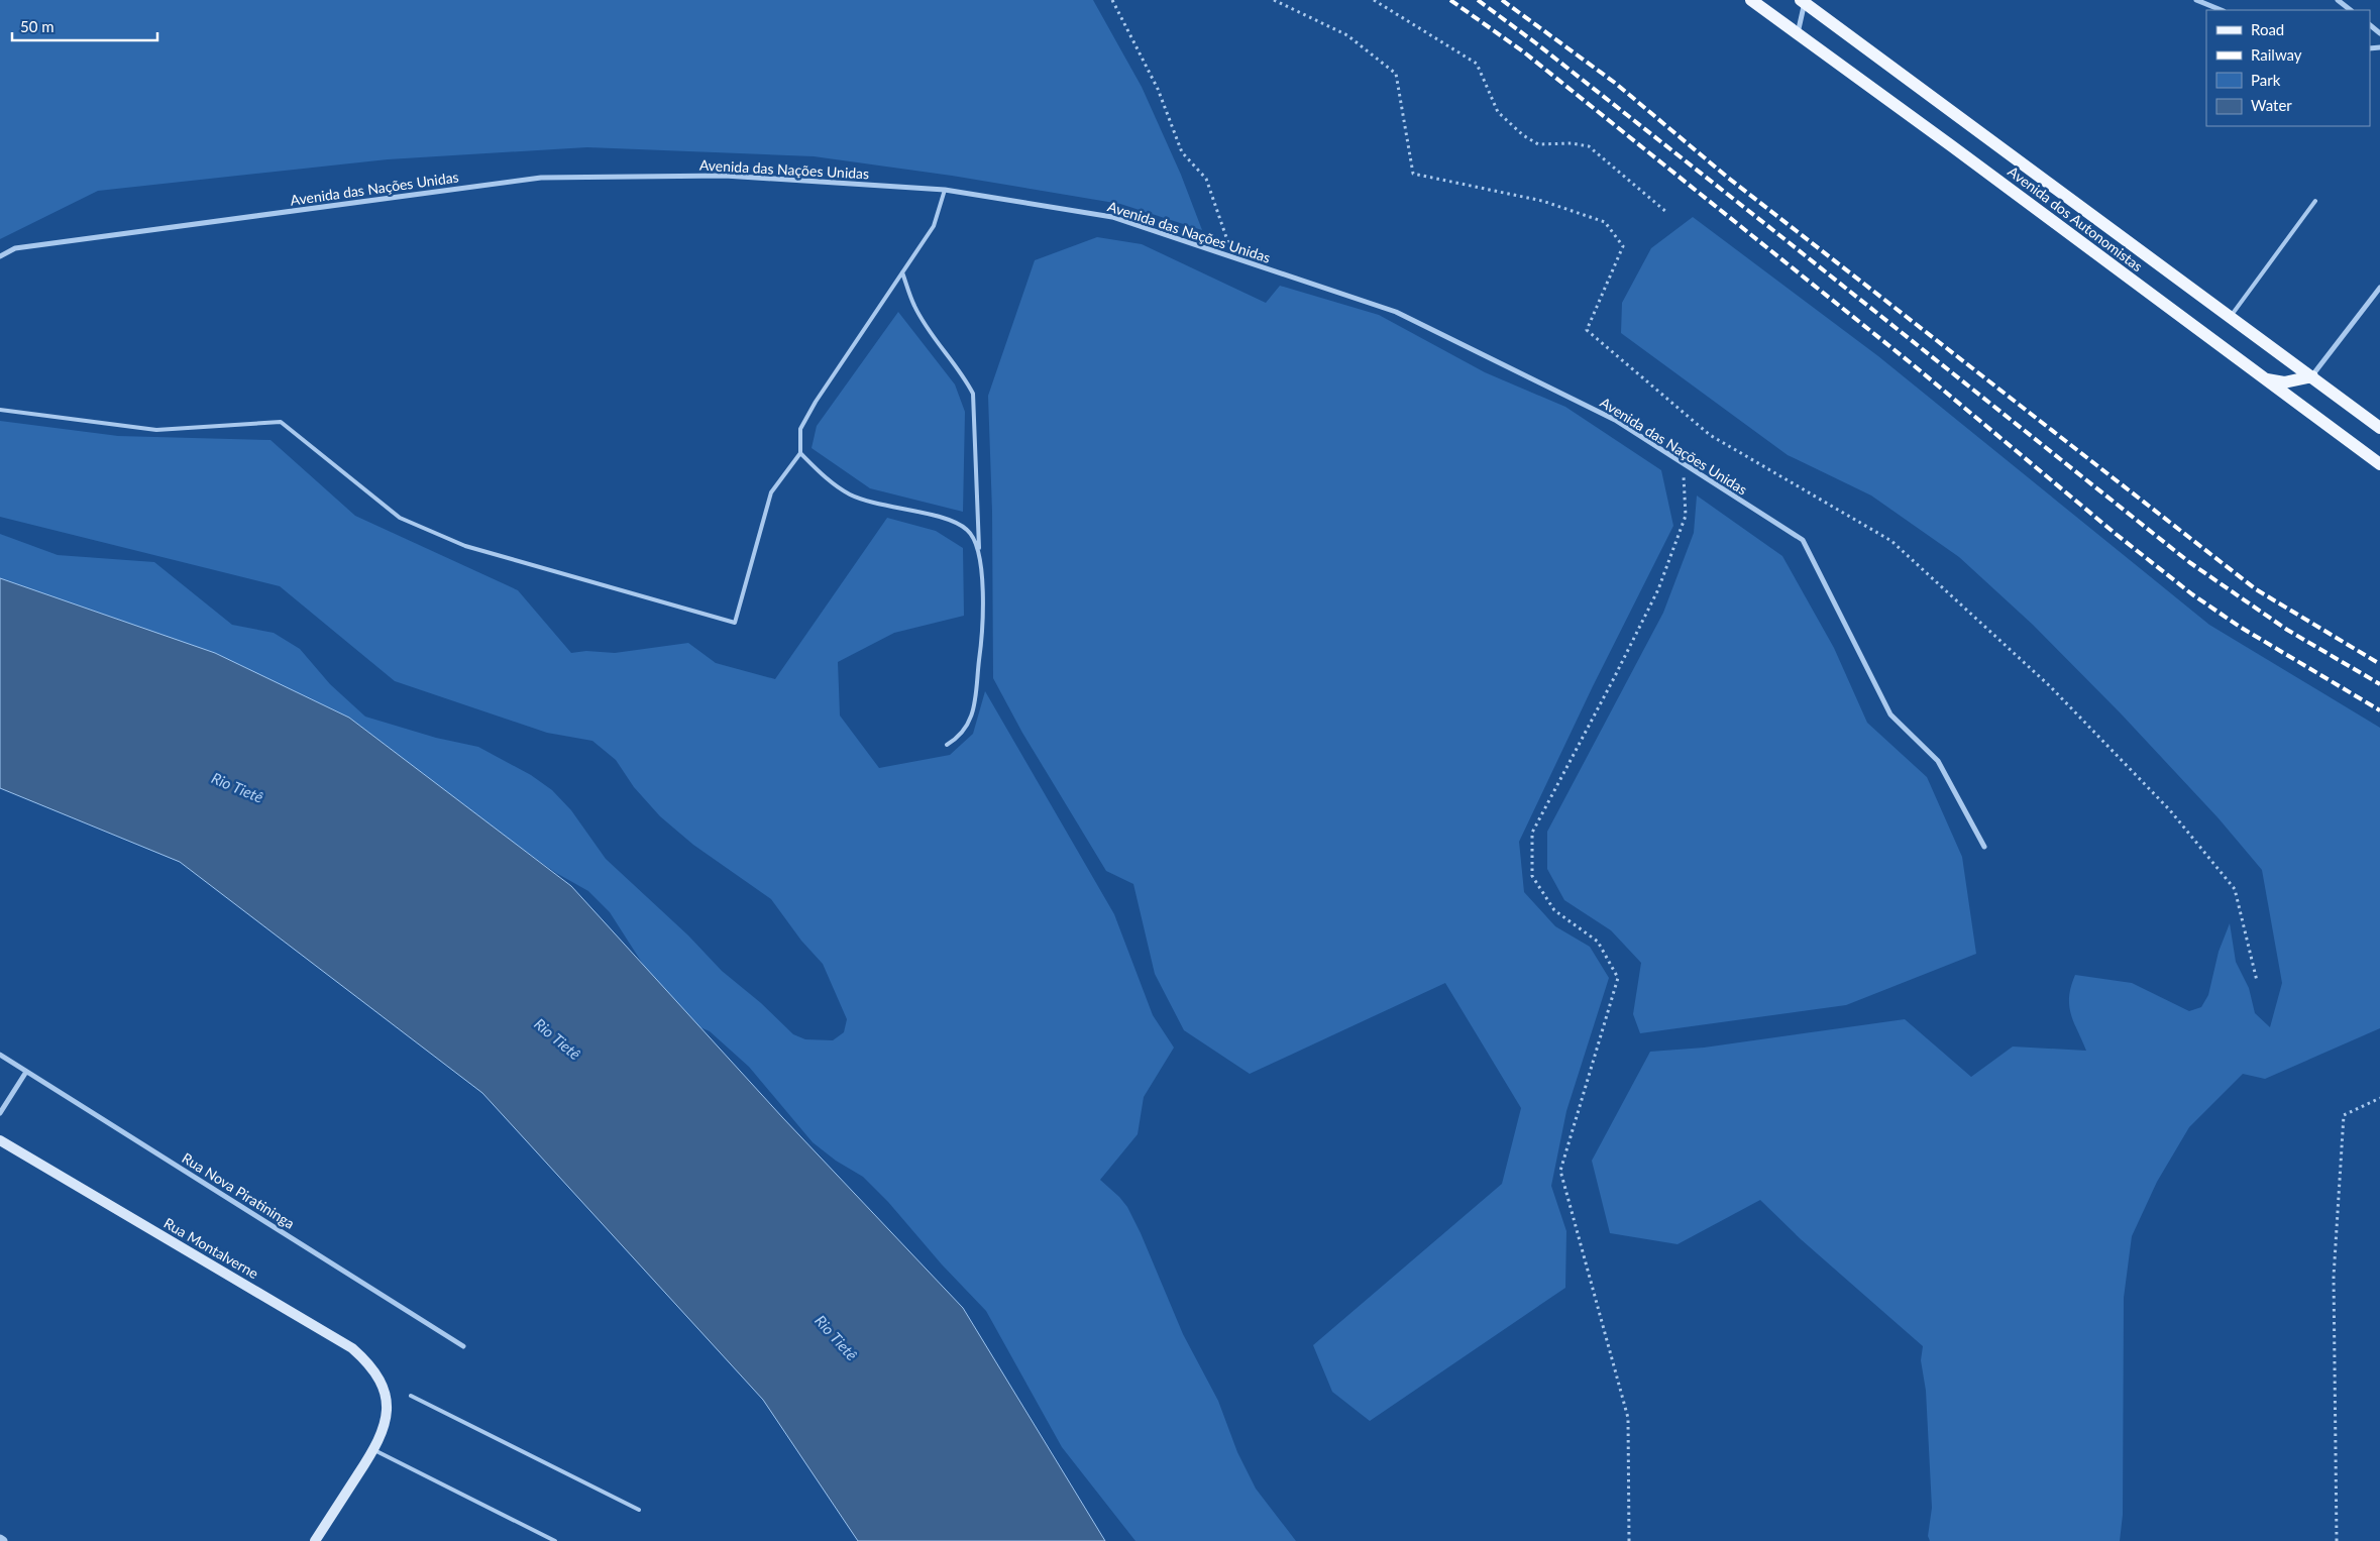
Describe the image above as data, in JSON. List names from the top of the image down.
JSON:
{
  "streets": {
    "main road": ["Avenida dos Autonomistas", "Rua Montalverne"],
    "street": ["Avenida das Nações Unidas", "Rua Nova Piratininga"]
  },
  "water": ["Rio Tietê"],
  "legend": [
    "Road",
    "Railway",
    "Park",
    "Water"
  ],
  "scale_bar": "50 m"
}
